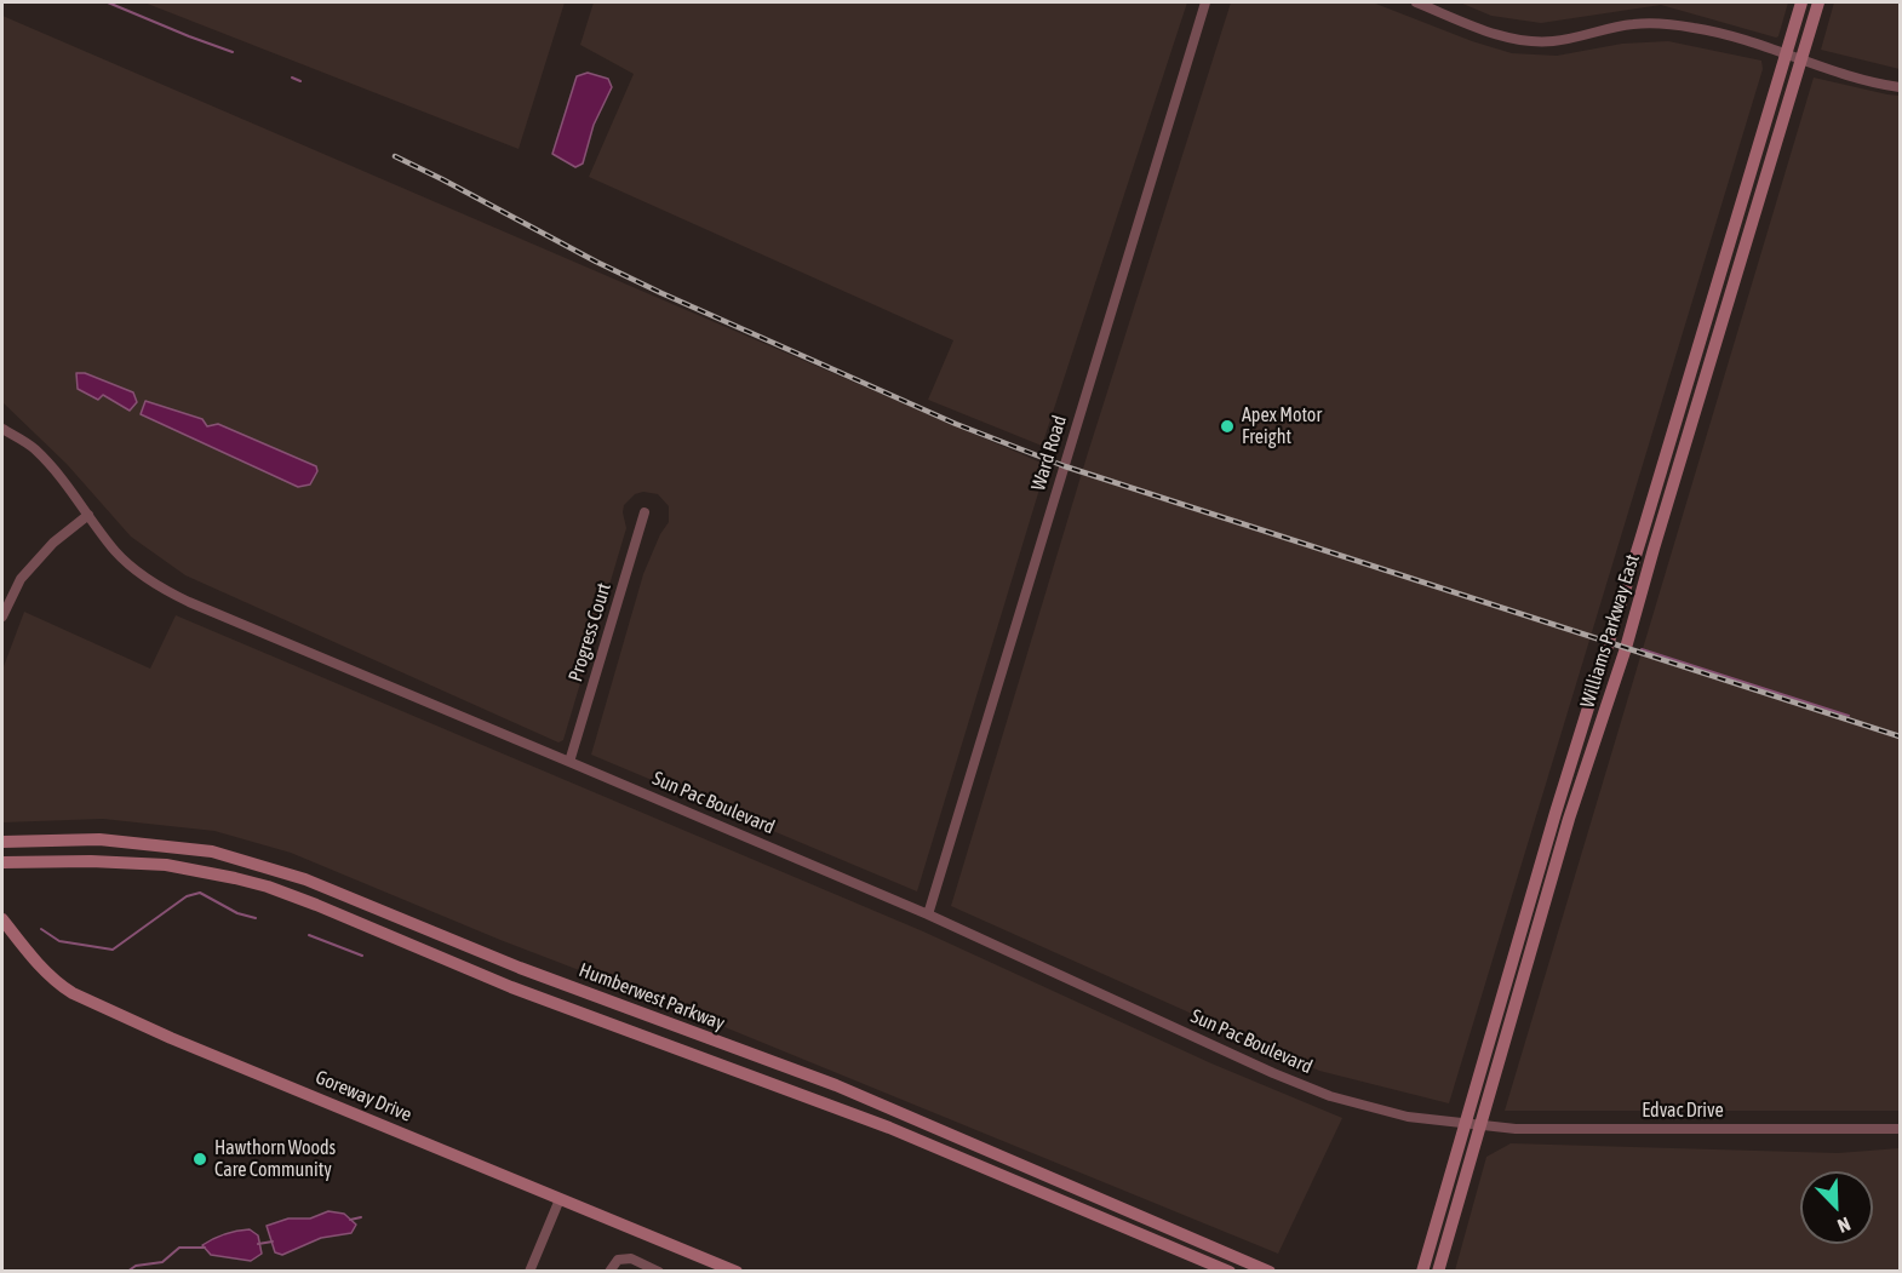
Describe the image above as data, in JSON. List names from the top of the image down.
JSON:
{
  "streets": {
    "main road": ["Williams Parkway East", "Humberwest Parkway", "Goreway Drive"],
    "street": [
      "Ward Road",
      "Progress Court",
      "Sun Pac Boulevard",
      "Edvac Drive"
    ]
  },
  "crossings": [
    ["Ward Road", "Sun Pac Boulevard"],
    ["Williams Parkway East", "Sun Pac Boulevard"],
    ["Williams Parkway East", "Edvac Drive"],
    ["Progress Court", "Sun Pac Boulevard"],
    ["Sun Pac Boulevard", "Edvac Drive"]
  ],
  "places": ["Apex Motor Freight", "Hawthorn Woods Care Community"],
  "north": "bottom right"
}
